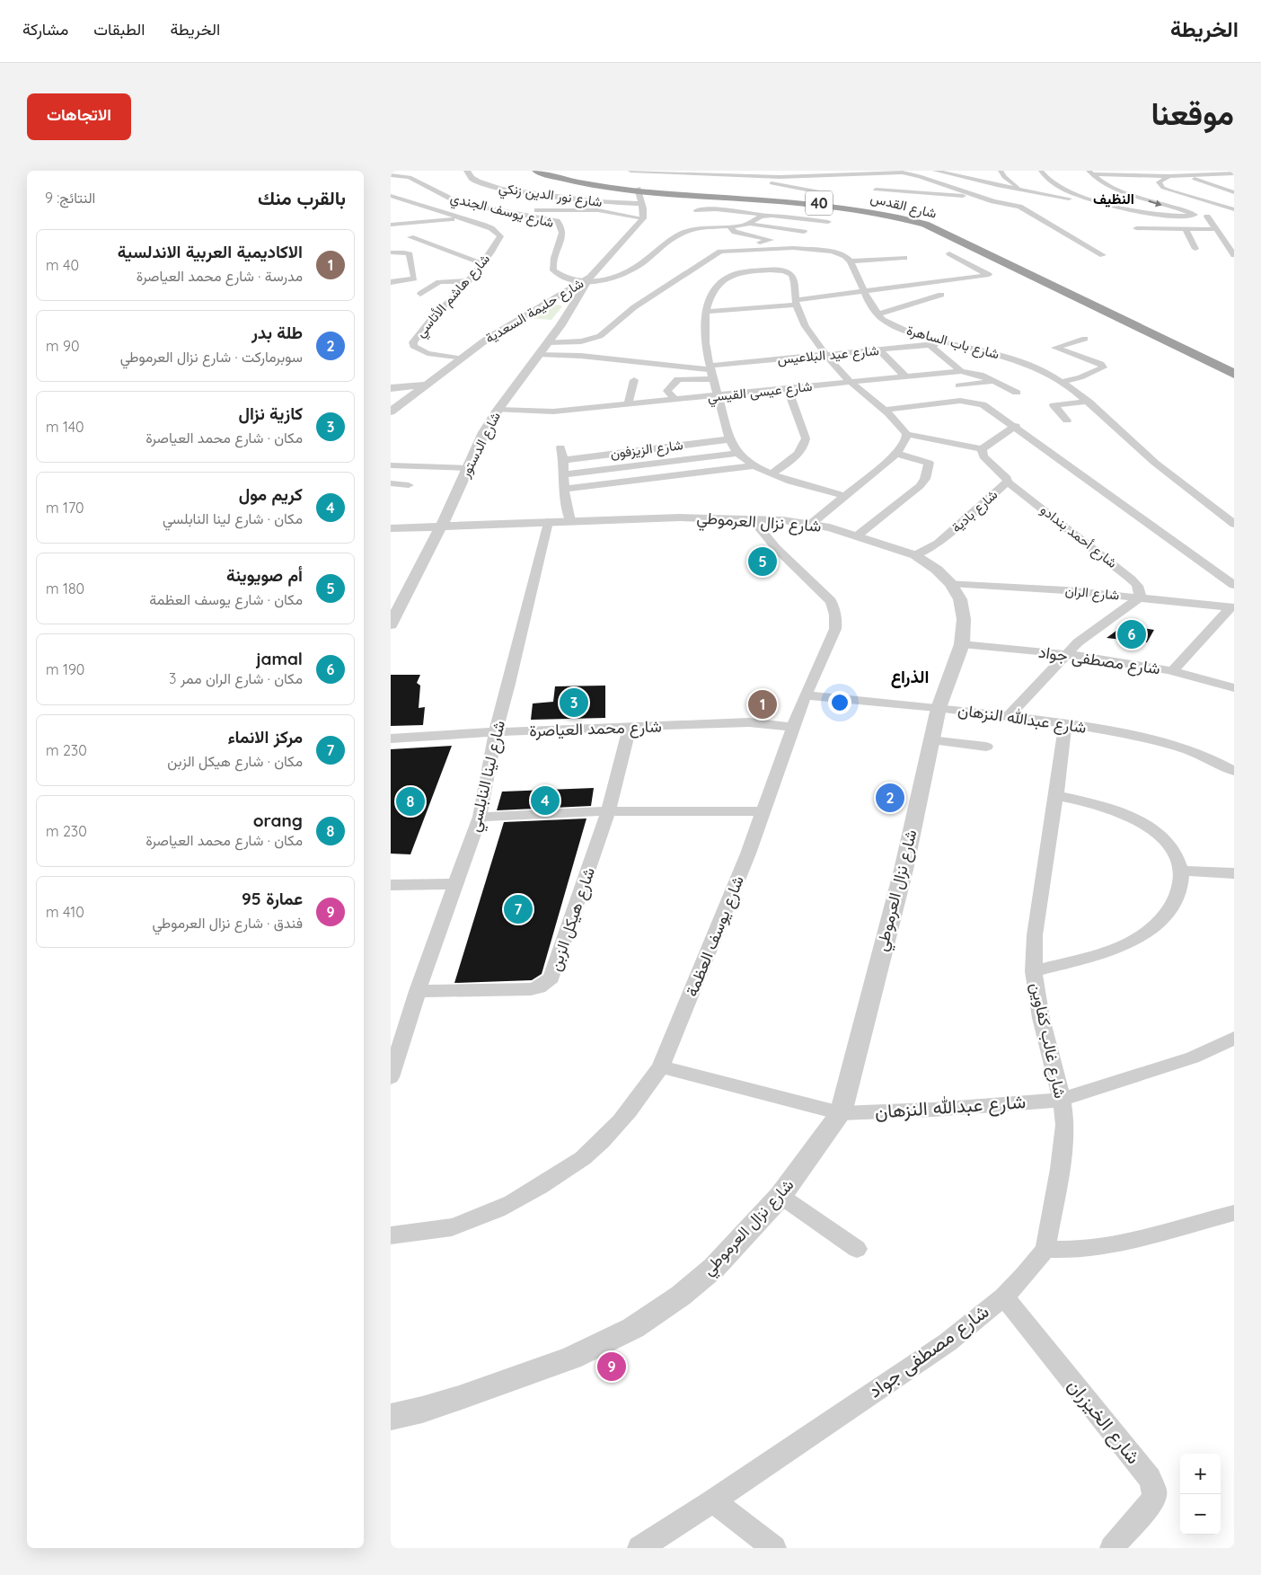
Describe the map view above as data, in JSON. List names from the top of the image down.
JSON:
{
  "streets": {
    "highway": ["40", "شارع القدس"],
    "street": [
      "شارع نور الدين زنكي",
      "شارع يوسف الجندي",
      "شارع هاشم الأتاسي",
      "شارع حليمة السعدية",
      "شارع باب الساهرة",
      "شارع عيد البلاعيس",
      "شارع عيسى القيسي",
      "شارع الدستور",
      "شارع الزيزفون",
      "شارع بادية",
      "شارع نزال العرموطي",
      "شارع أحمد بندادو",
      "شارع الران",
      "شارع مصطفى جواد",
      "شارع عبدالله النزهان",
      "شارع محمد العياصرة",
      "شارع لينا النابلسي",
      "شارع هيكل الزبن",
      "شارع يوسف العظمة",
      "شارع غالب كفاوين",
      "شارع الخيزران"
    ]
  },
  "crossings": [
    ["شارع نور الدين زنكي", "شارع القدس"],
    ["شارع يوسف الجندي", "شارع حليمة السعدية"],
    ["شارع يوسف الجندي", "شارع الدستور"],
    ["شارع هاشم الأتاسي", "شارع حليمة السعدية"],
    ["شارع حليمة السعدية", "شارع الدستور"],
    ["شارع باب الساهرة", "شارع عيد البلاعيس"],
    ["شارع عيد البلاعيس", "شارع الدستور"],
    ["شارع عيسى القيسي", "شارع الدستور"],
    ["شارع الدستور", "شارع نزال العرموطي"],
    ["شارع بادية", "شارع نزال العرموطي"],
    ["شارع بادية", "شارع أحمد بندادو"],
    ["شارع نزال العرموطي", "شارع الران"],
    ["شارع نزال العرموطي", "شارع مصطفى جواد"],
    ["شارع نزال العرموطي", "شارع عبدالله النزهان"],
    ["شارع نزال العرموطي", "شارع لينا النابلسي"],
    ["شارع نزال العرموطي", "شارع يوسف العظمة"],
    ["شارع أحمد بندادو", "شارع الران"],
    ["شارع مصطفى جواد", "شارع غالب كفاوين"],
    ["شارع مصطفى جواد", "شارع الخيزران"],
    ["شارع عبدالله النزهان", "شارع محمد العياصرة"],
    ["شارع عبدالله النزهان", "شارع يوسف العظمة"],
    ["شارع عبدالله النزهان", "شارع غالب كفاوين"],
    ["شارع محمد العياصرة", "شارع لينا النابلسي"],
    ["شارع محمد العياصرة", "شارع هيكل الزبن"],
    ["شارع محمد العياصرة", "شارع يوسف العظمة"],
    ["شارع لينا النابلسي", "شارع هيكل الزبن"]
  ],
  "districts": ["النظيف", "الذراع"],
  "page": {
    "header": "الخريطة",
    "nav": ["الخريطة", "الطبقات", "مشاركة"],
    "title": "موقعنا",
    "buttons": "الاتجاهات",
    "heading": ["بالقرب منك", "النتائج: 9"],
    "list": [
      {
        "mark": "1",
        "name": "الاكاديمية العربية الاندلسية",
        "note": "مدرسة · شارع محمد العياصرة",
        "value": "40 m"
      },
      {
        "mark": "2",
        "name": "طلة بدر",
        "note": "سوبرماركت · شارع نزال العرموطي",
        "value": "90 m"
      },
      {
        "mark": "3",
        "name": "كازية نزال",
        "note": "مكان · شارع محمد العياصرة",
        "value": "140 m"
      },
      {
        "mark": "4",
        "name": "كريم مول",
        "note": "مكان · شارع لينا النابلسي",
        "value": "170 m"
      },
      {
        "mark": "5",
        "name": "أم صويوينة",
        "note": "مكان · شارع يوسف العظمة",
        "value": "180 m"
      },
      {
        "mark": "6",
        "name": "jamal",
        "note": "مكان · شارع الران ممر 3",
        "value": "190 m"
      },
      {
        "mark": "7",
        "name": "مركز الانماء",
        "note": "مكان · شارع هيكل الزبن",
        "value": "230 m"
      },
      {
        "mark": "8",
        "name": "orang",
        "note": "مكان · شارع محمد العياصرة",
        "value": "230 m"
      },
      {
        "mark": "9",
        "name": "عمارة 95",
        "note": "فندق · شارع نزال العرموطي",
        "value": "410 m"
      }
    ],
    "pins": [
      "5",
      "6",
      "3",
      "1",
      "2",
      "4",
      "8",
      "7",
      "9"
    ],
    "map_buttons": ["+", "−"]
  }
}
